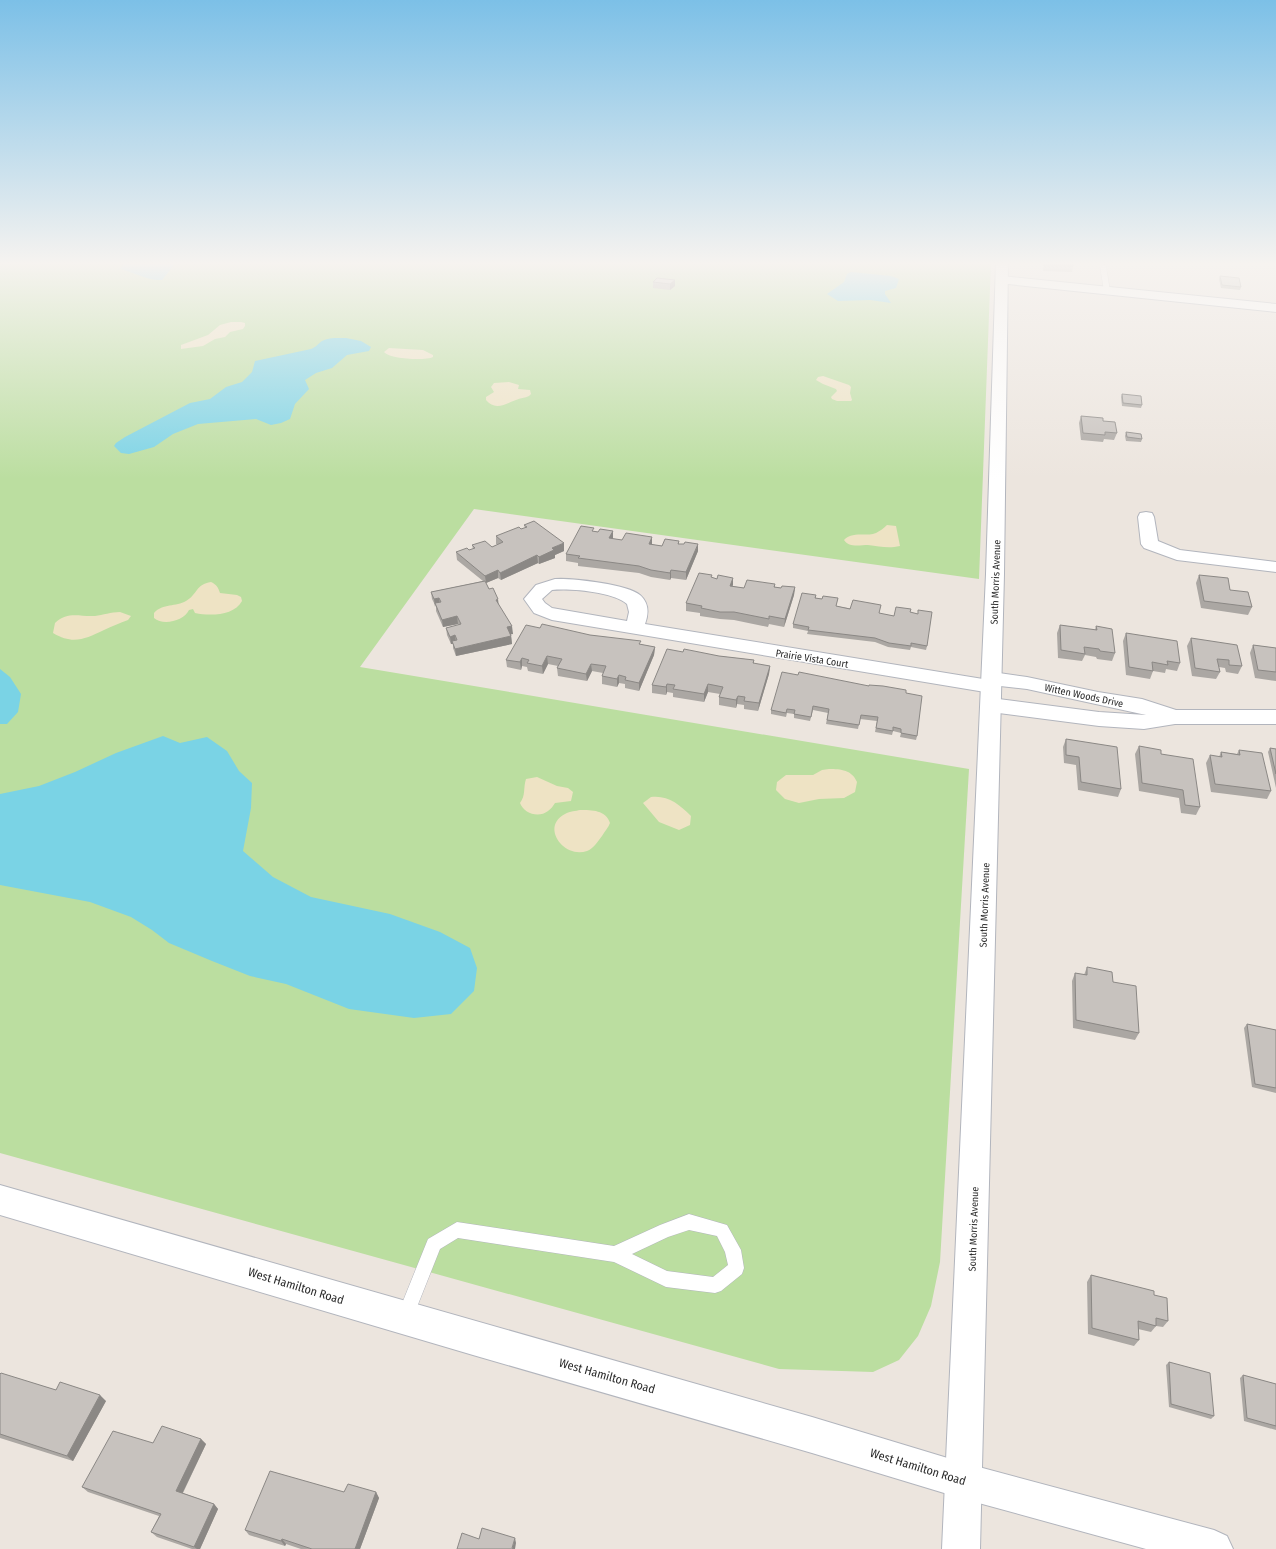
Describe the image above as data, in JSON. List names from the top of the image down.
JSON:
{
  "streets": {
    "street": [
      "South Morris Avenue",
      "Prairie Vista Court",
      "Witten Woods Drive",
      "West Hamilton Road"
    ]
  },
  "crossings": [
    ["South Morris Avenue", "Prairie Vista Court"],
    ["South Morris Avenue", "Witten Woods Drive"],
    ["South Morris Avenue", "West Hamilton Road"],
    ["Prairie Vista Court", "Witten Woods Drive"]
  ]
}
